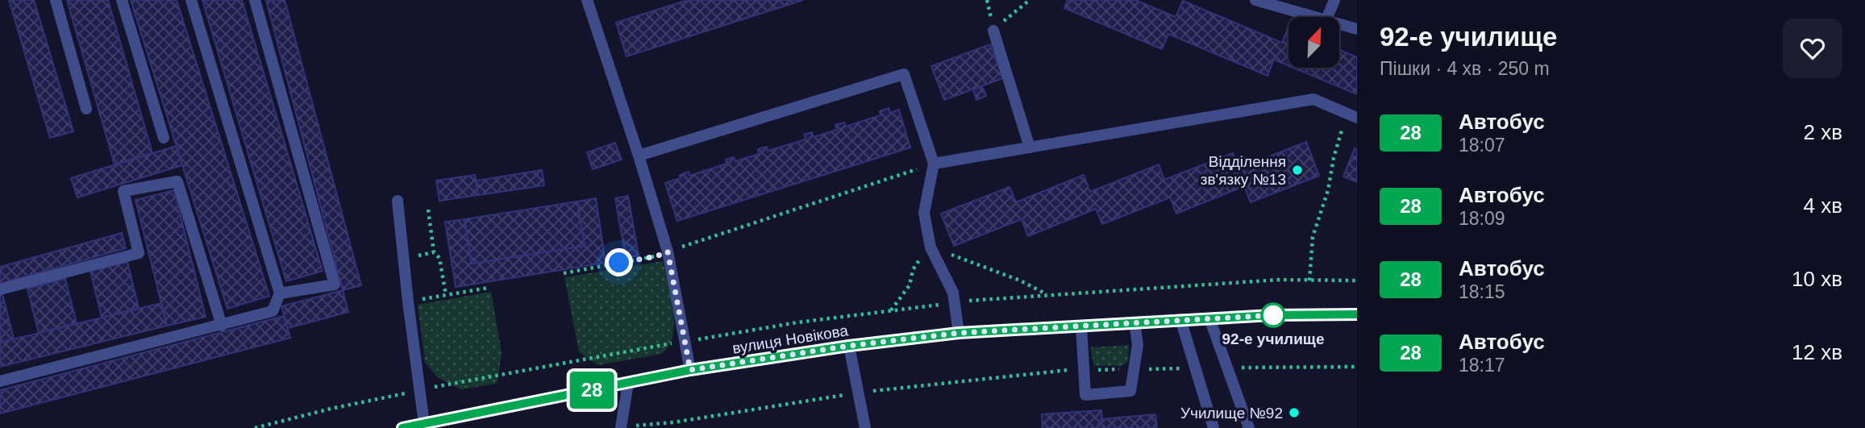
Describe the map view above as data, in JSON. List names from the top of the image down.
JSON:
{
  "streets": {
    "main road": ["вулиця Новікова"]
  },
  "places": ["Відділення зв'язку №13", "92-е училище", "Училище №92"],
  "lines": ["bus line 28"],
  "north": "top right",
  "page": {
    "on_map": "28",
    "heading": ["92-е училище", "Пішки · 4 хв · 250 m"],
    "list": [
      {
        "mark": "28",
        "name": "Автобус",
        "note": "18:07",
        "value": "2 хв"
      },
      {
        "mark": "28",
        "name": "Автобус",
        "note": "18:09",
        "value": "4 хв"
      },
      {
        "mark": "28",
        "name": "Автобус",
        "note": "18:15",
        "value": "10 хв"
      },
      {
        "mark": "28",
        "name": "Автобус",
        "note": "18:17",
        "value": "12 хв"
      }
    ]
  }
}
